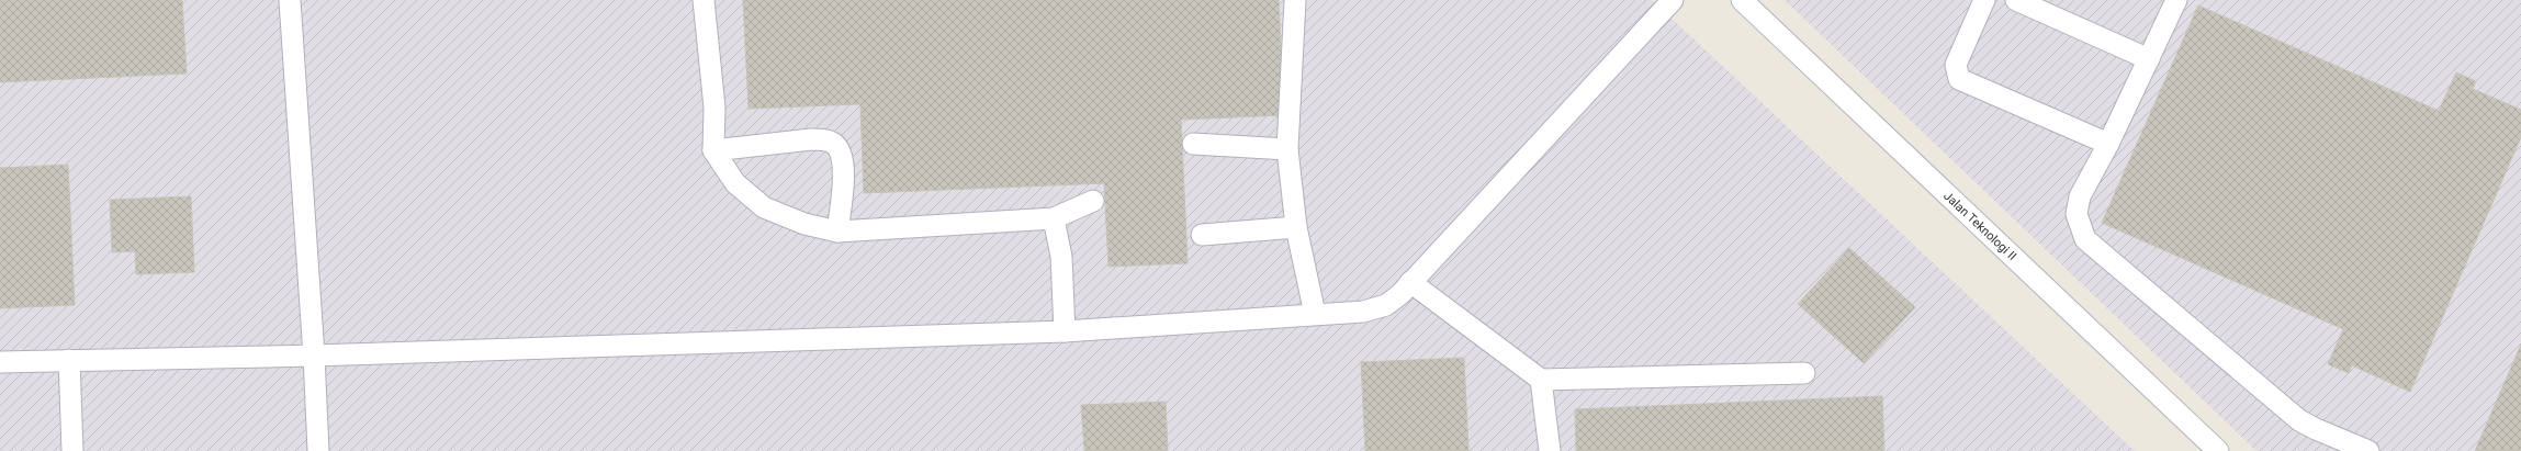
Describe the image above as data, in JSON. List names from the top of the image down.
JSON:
{
  "streets": {
    "lane": ["Jalan Teknologi II"]
  }
}
